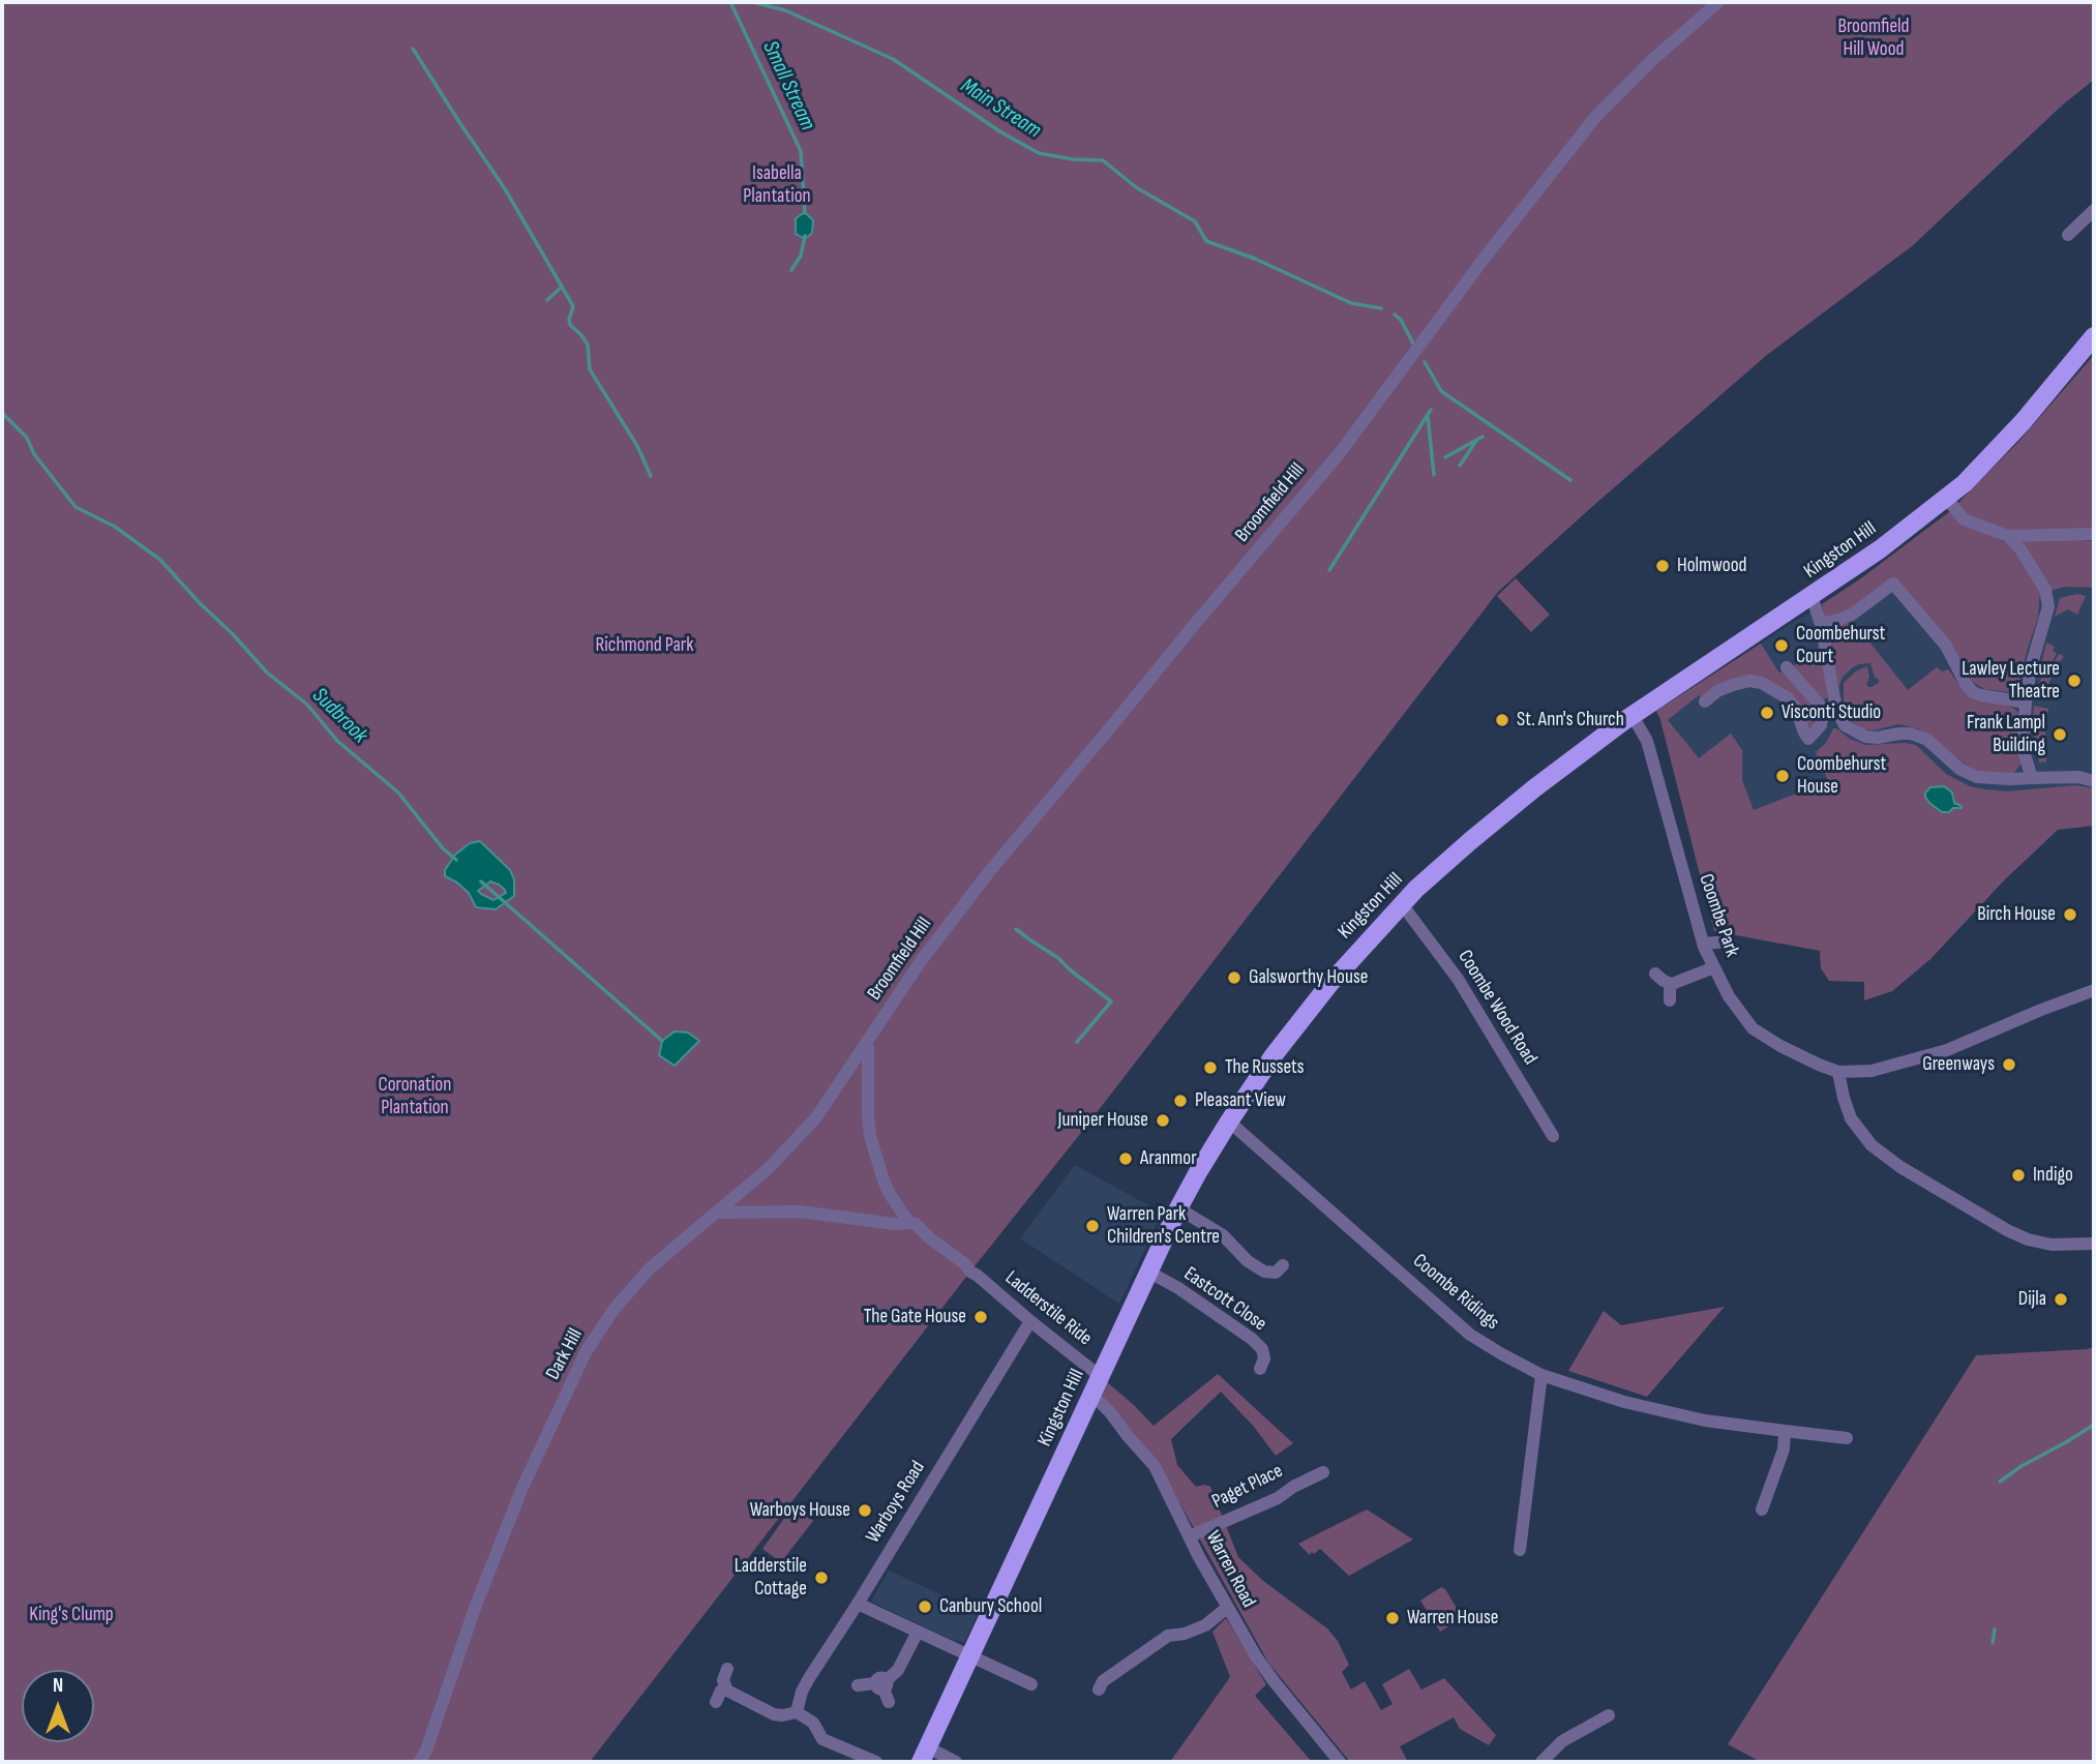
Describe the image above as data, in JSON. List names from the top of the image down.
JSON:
{
  "streets": {
    "main road": ["Kingston Hill"],
    "street": [
      "Broomfield Hill",
      "Coombe Park",
      "Coombe Wood Road",
      "Coombe Ridings",
      "Eastcott Close",
      "Ladderstile Ride",
      "Dark Hill",
      "Paget Place",
      "Warboys Road",
      "Warren Road"
    ]
  },
  "crossings": [
    ["Broomfield Hill", "Ladderstile Ride"],
    ["Broomfield Hill", "Dark Hill"],
    ["Kingston Hill", "Coombe Park"],
    ["Kingston Hill", "Coombe Wood Road"],
    ["Kingston Hill", "Coombe Ridings"],
    ["Kingston Hill", "Eastcott Close"],
    ["Kingston Hill", "Ladderstile Ride"],
    ["Kingston Hill", "Warren Road"],
    ["Ladderstile Ride", "Dark Hill"],
    ["Ladderstile Ride", "Warboys Road"],
    ["Paget Place", "Warren Road"]
  ],
  "water": ["Small Stream", "Main Stream", "Sudbrook"],
  "parks": [
    "Broomfield Hill Wood",
    "Isabella Plantation",
    "Richmond Park",
    "Coronation Plantation",
    "King's Clump"
  ],
  "places": [
    "Holmwood",
    "Coombehurst Court",
    "Lawley Lecture Theatre",
    "Visconti Studio",
    "St. Ann's Church",
    "Frank Lampl Building",
    "Coombehurst House",
    "Birch House",
    "Galsworthy House",
    "Greenways",
    "The Russets",
    "Pleasant View",
    "Juniper House",
    "Aranmor",
    "Indigo",
    "Warren Park Children's Centre",
    "Dijla",
    "The Gate House",
    "Warboys House",
    "Ladderstile Cottage",
    "Canbury School",
    "Warren House"
  ],
  "north": "top"
}
